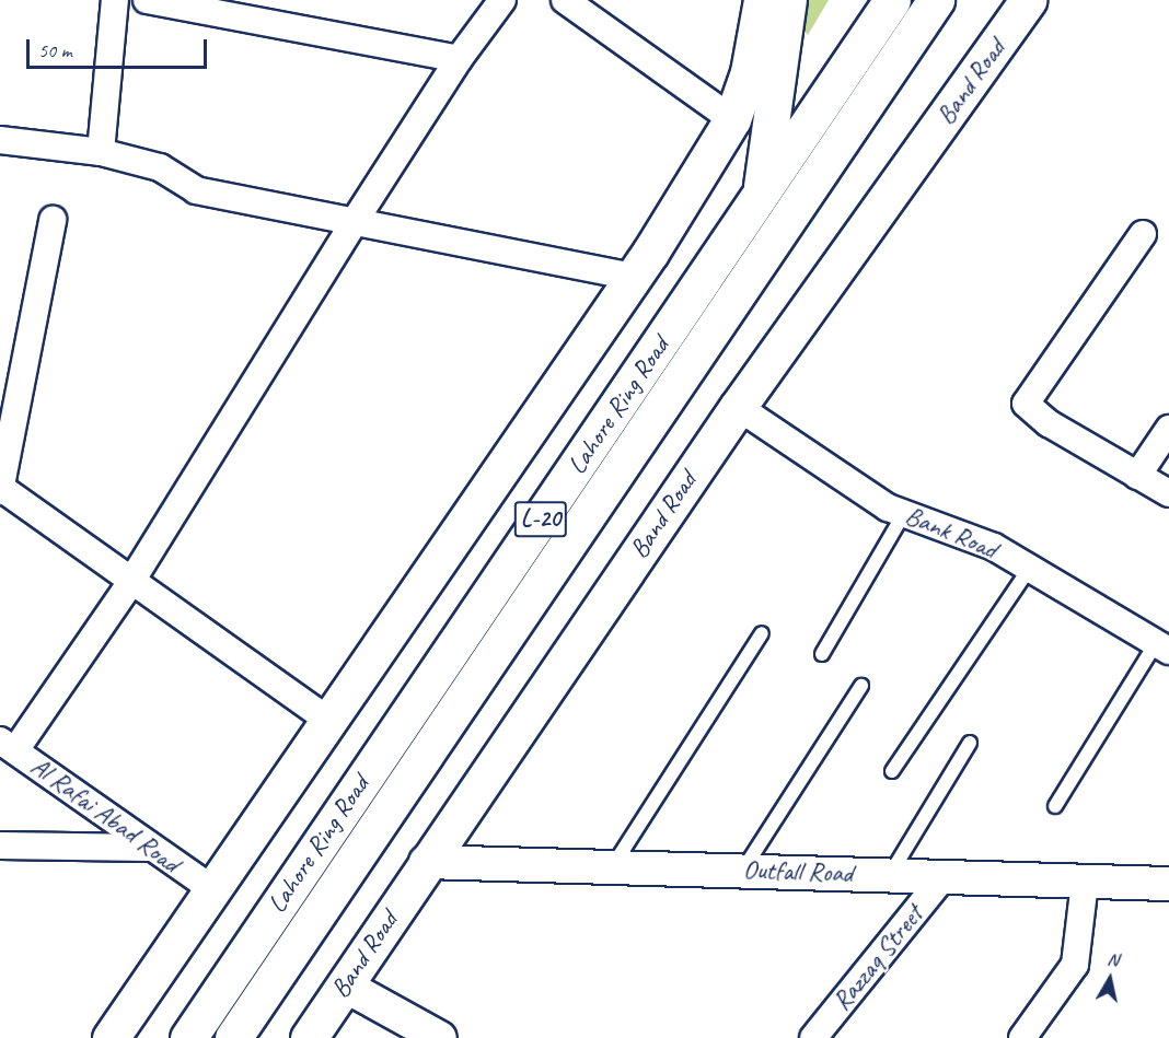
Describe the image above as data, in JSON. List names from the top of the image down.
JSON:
{
  "streets": {
    "main road": ["Band Road", "Lahore Ring Road", "L-20"],
    "street": [
      "Bank Road",
      "Al Rafai Abad Road",
      "Outfall Road",
      "Razzaq Street"
    ]
  },
  "crossings": [
    ["Band Road", "Bank Road"],
    ["Band Road", "Outfall Road"],
    ["Outfall Road", "Razzaq Street"]
  ],
  "scale_bar": "50 m",
  "north": "top"
}
